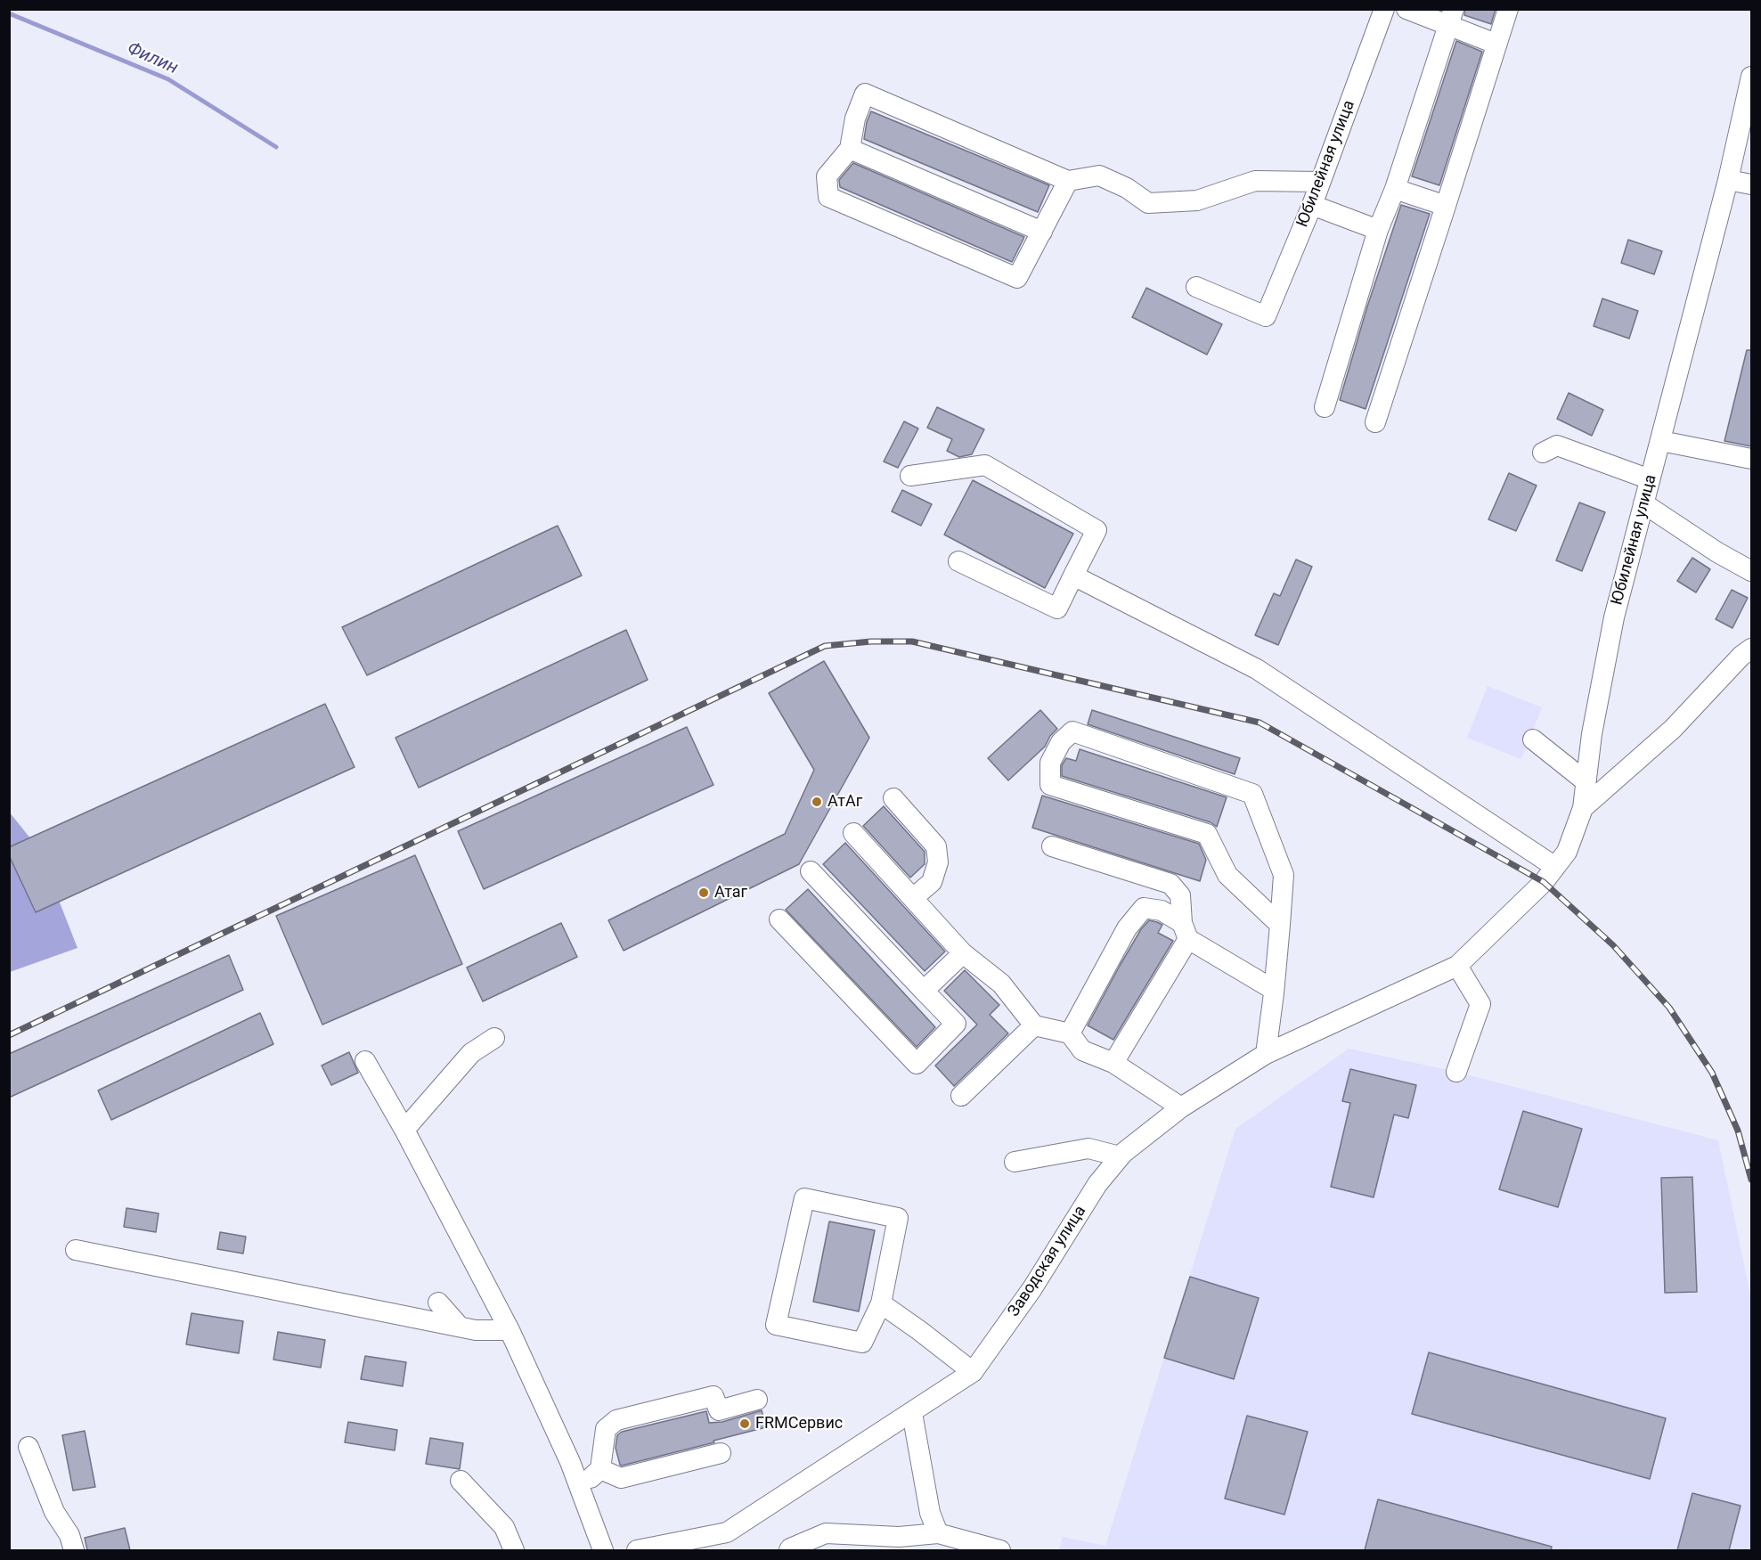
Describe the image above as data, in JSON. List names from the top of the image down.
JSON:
{
  "streets": {
    "street": ["Юбилейная улица", "Заводская улица"]
  },
  "crossings": [
    ["Юбилейная улица", "Заводская улица"]
  ],
  "water": ["Филин"],
  "places": ["АтАг", "Атаг", "FRMСервис"]
}
